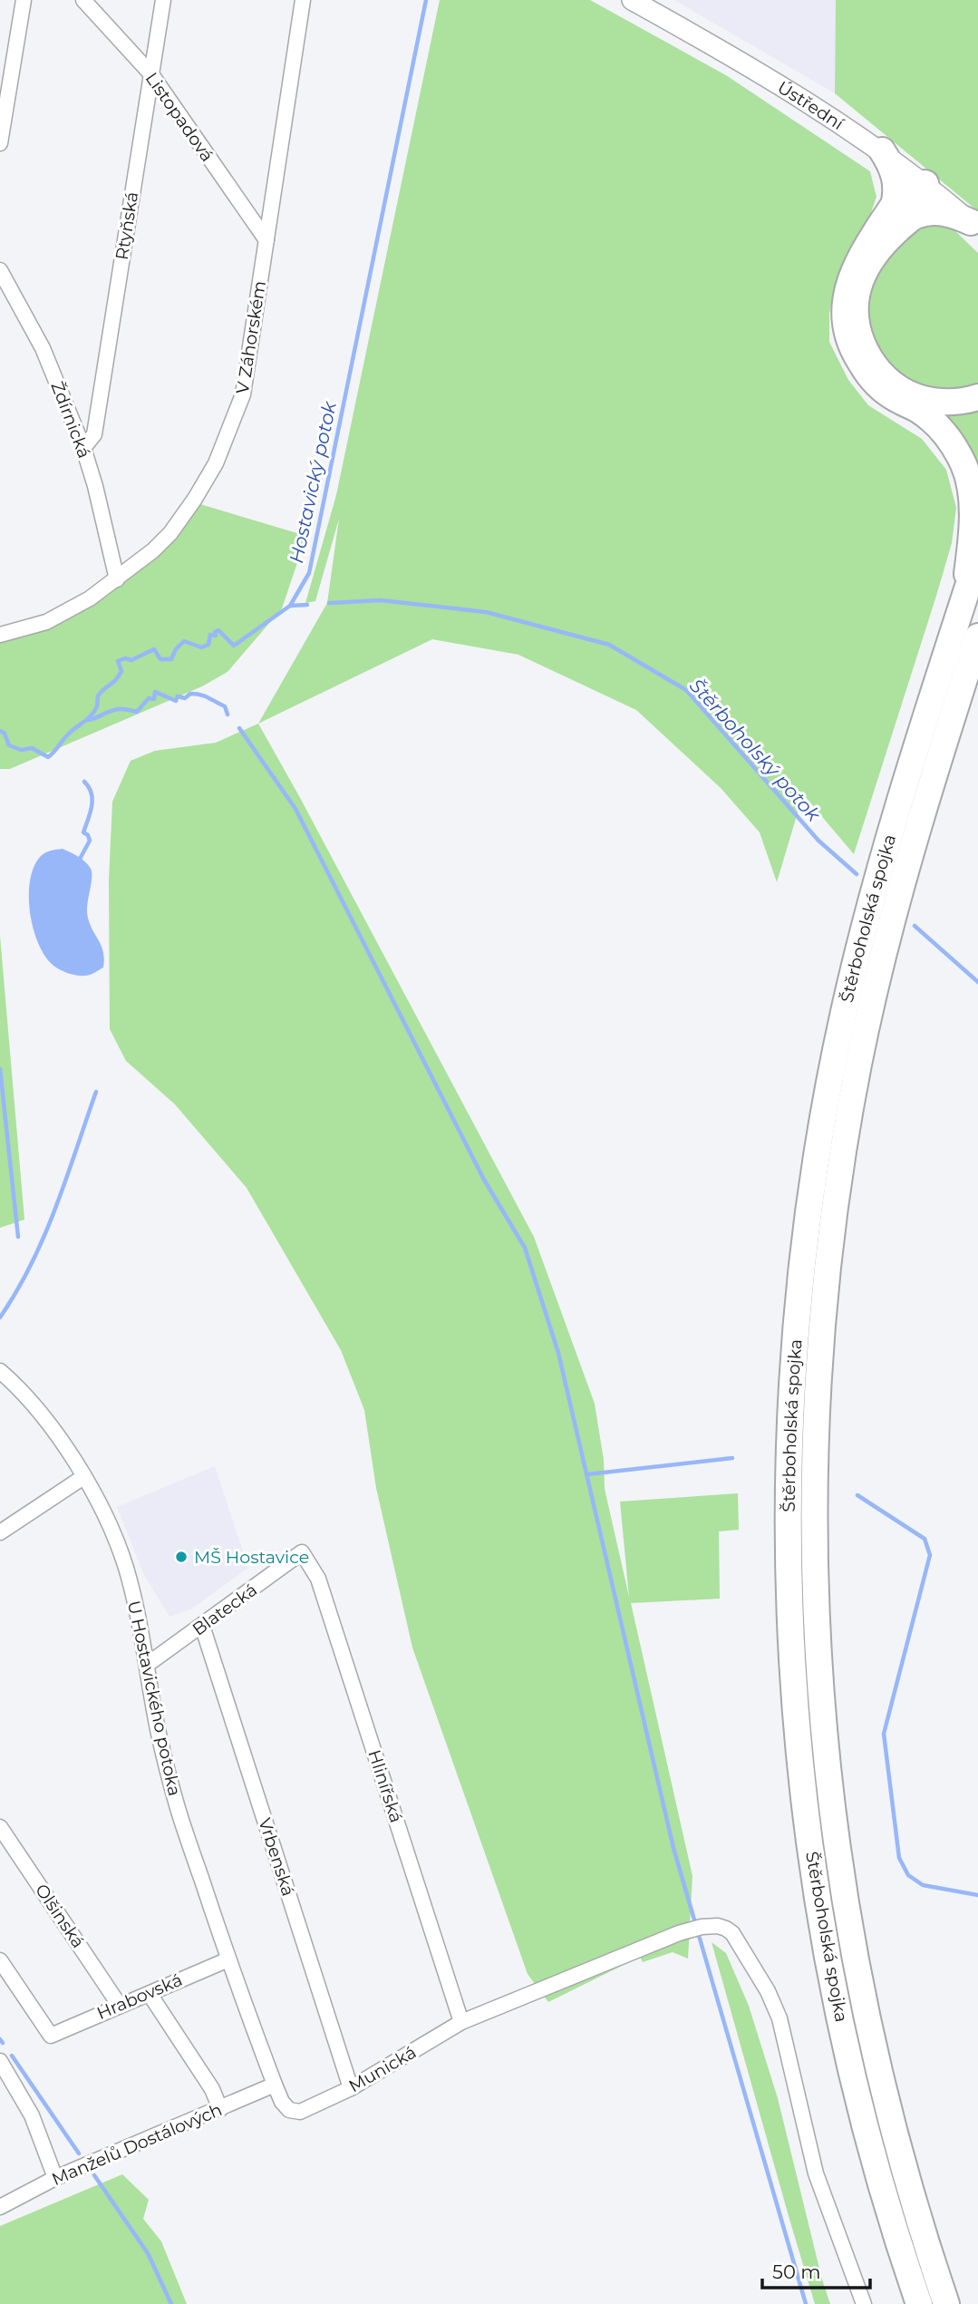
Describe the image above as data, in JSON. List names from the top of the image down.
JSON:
{
  "streets": {
    "highway": ["Štěrboholská spojka"],
    "street": [
      "Ústřední",
      "Listopadová",
      "Rtyňská",
      "V Záhorském",
      "Ždírnická",
      "Blatecká",
      "U Hostavického potoka",
      "Hlinířská",
      "Vrbenská",
      "Olšinská",
      "Hrabovská",
      "Munická",
      "Manželů Dostálových"
    ]
  },
  "crossings": [
    ["Listopadová", "Rtyňská"],
    ["Listopadová", "V Záhorském"],
    ["Rtyňská", "Ždírnická"],
    ["V Záhorském", "Ždírnická"],
    ["Blatecká", "U Hostavického potoka"],
    ["Blatecká", "Hlinířská"],
    ["Blatecká", "Vrbenská"],
    ["U Hostavického potoka", "Hrabovská"],
    ["U Hostavického potoka", "Munická"],
    ["U Hostavického potoka", "Manželů Dostálových"],
    ["Hlinířská", "Munická"],
    ["Vrbenská", "Munická"],
    ["Olšinská", "Hrabovská"]
  ],
  "water": ["Hostavický potok", "Štěrboholský potok"],
  "places": ["MŠ Hostavice"],
  "scale_bar": "50 m"
}
